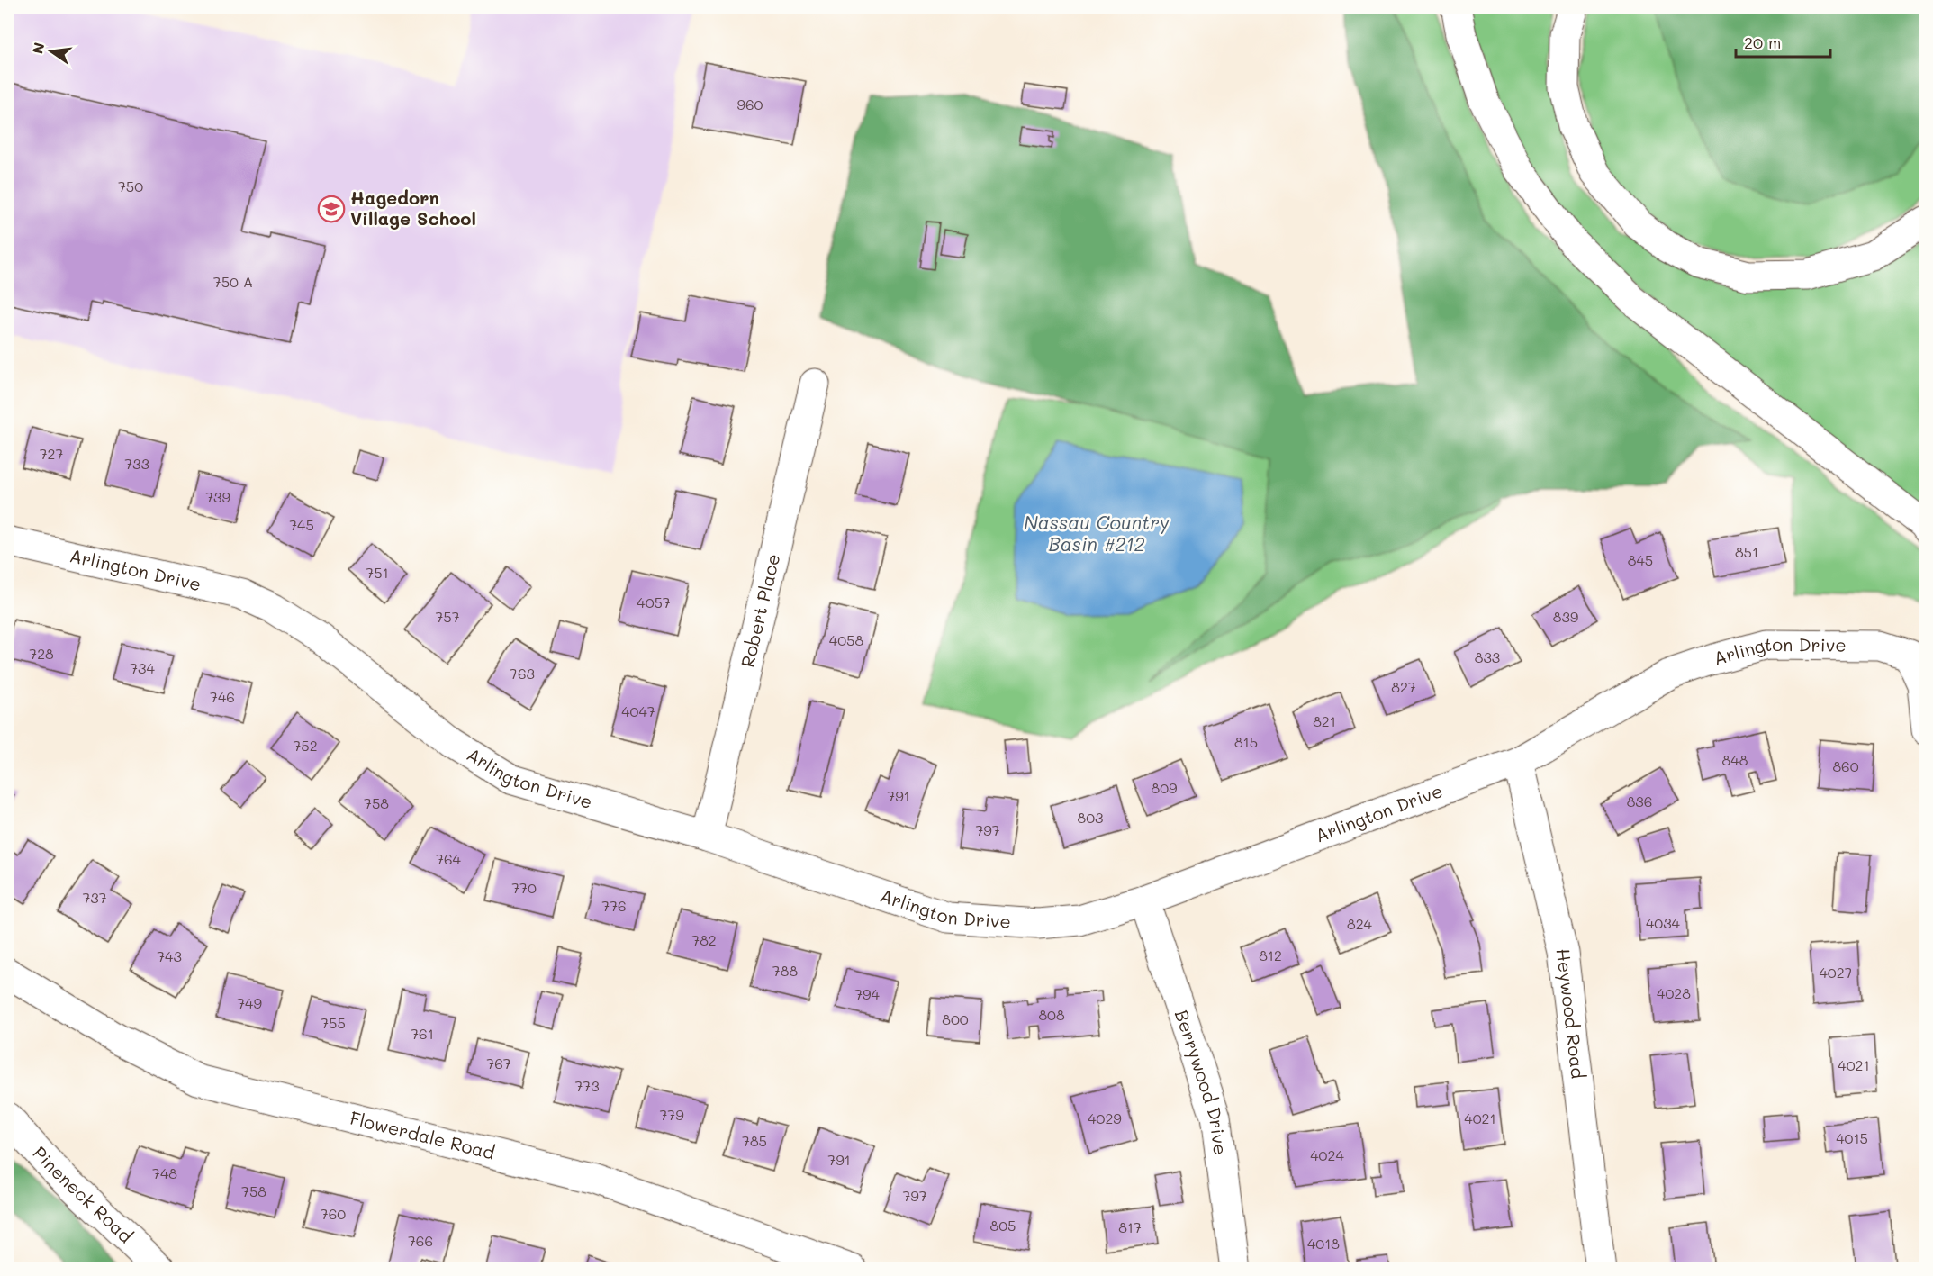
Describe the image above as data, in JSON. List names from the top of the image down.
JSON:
{
  "streets": {
    "main road": [
      "Arlington Drive",
      "Robert Place",
      "Heywood Road",
      "Berrywood Drive",
      "Flowerdale Road",
      "Pineneck Road"
    ]
  },
  "crossings": [
    ["Arlington Drive", "Robert Place"],
    ["Arlington Drive", "Heywood Road"],
    ["Arlington Drive", "Berrywood Drive"]
  ],
  "water": ["Nassau Country Basin #212"],
  "places": {
    "school or university": ["Hagedorn Village School"]
  },
  "house_numbers": [
    "960",
    "750",
    "750 A",
    "727",
    "733",
    "739",
    "745",
    "851",
    "845",
    "751",
    "4057",
    "757",
    "839",
    "4058",
    "728",
    "833",
    "734",
    "763",
    "827",
    "746",
    "4047",
    "821",
    "815",
    "752",
    "848",
    "860",
    "809",
    "791",
    "836",
    "758",
    "803",
    "797",
    "764",
    "770",
    "737",
    "776",
    "4034",
    "824",
    "782",
    "812",
    "743",
    "788",
    "4027",
    "4028",
    "794",
    "749",
    "808",
    "800",
    "755",
    "761",
    "767",
    "4021",
    "773",
    "779",
    "4029",
    "4021",
    "4015",
    "785",
    "4024",
    "791",
    "748",
    "758",
    "797",
    "760",
    "805",
    "817",
    "766",
    "4018"
  ],
  "scale_bar": "20 m",
  "north": "left"
}
